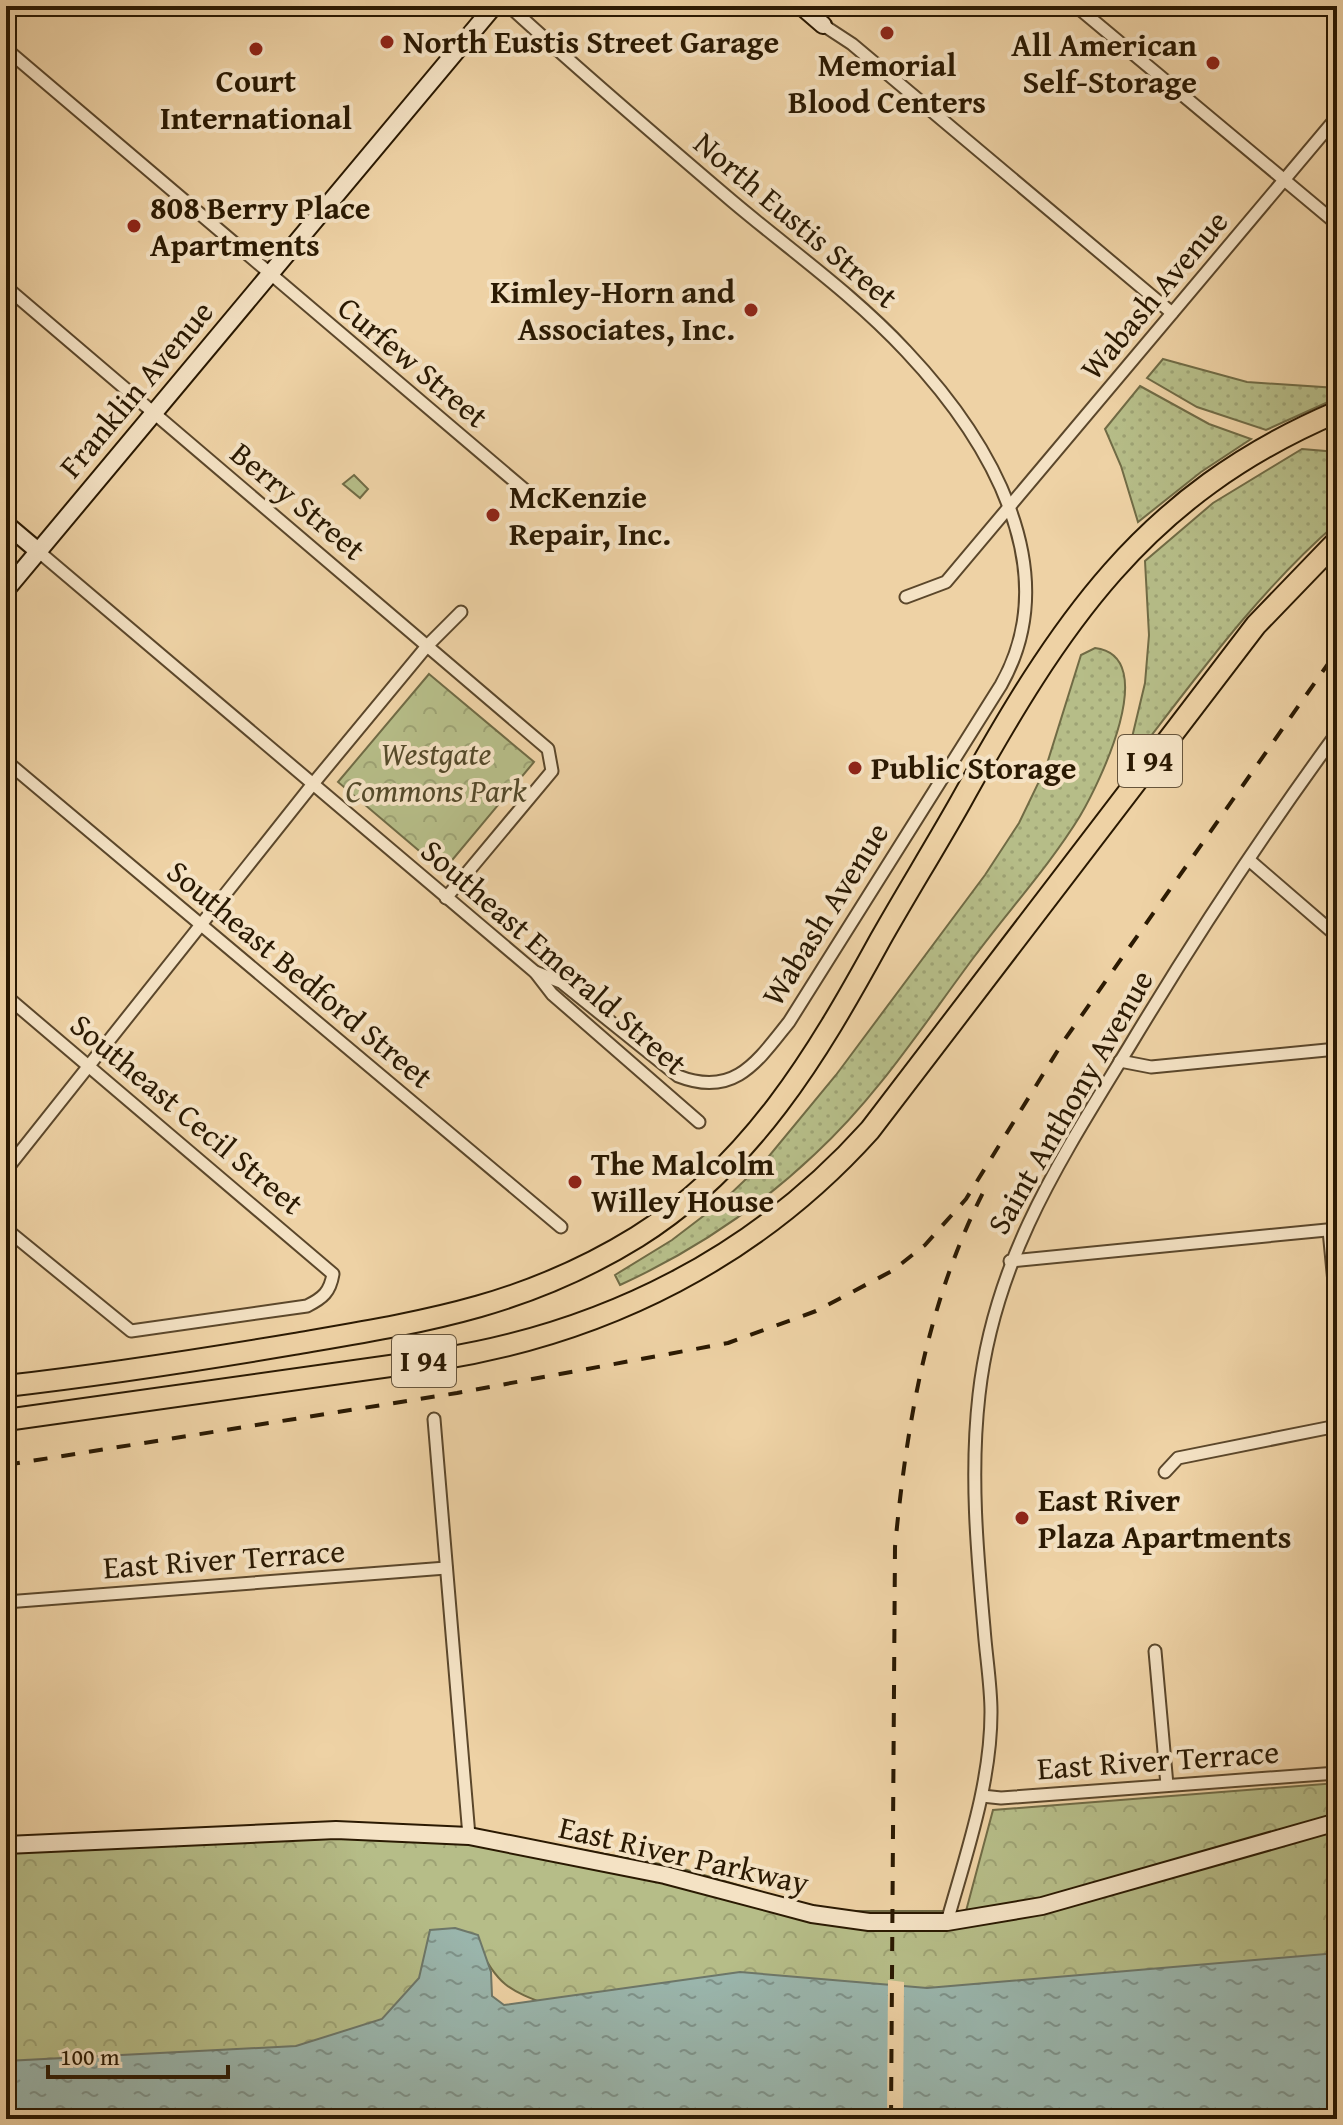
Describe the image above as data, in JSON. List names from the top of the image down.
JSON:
{
  "streets": {
    "highway": ["I 94"],
    "street": [
      "North Eustis Street",
      "Wabash Avenue",
      "Curfew Street",
      "Franklin Avenue",
      "Berry Street",
      "Southeast Emerald Street",
      "Southeast Bedford Street",
      "Saint Anthony Avenue",
      "Southeast Cecil Street",
      "East River Terrace",
      "East River Parkway"
    ]
  },
  "crossings": [
    ["North Eustis Street", "Wabash Avenue"],
    ["Wabash Avenue", "Southeast Emerald Street"],
    ["Curfew Street", "Franklin Avenue"],
    ["Franklin Avenue", "Berry Street"],
    ["Franklin Avenue", "Southeast Emerald Street"],
    ["Berry Street", "Southeast Emerald Street"],
    ["Saint Anthony Avenue", "East River Terrace"],
    ["Saint Anthony Avenue", "East River Parkway"]
  ],
  "parks": ["Westgate Commons Park"],
  "places": [
    "Memorial Blood Centers",
    "North Eustis Street Garage",
    "Court International",
    "All American Self-Storage",
    "808 Berry Place Apartments",
    "Kimley-Horn and Associates, Inc.",
    "McKenzie Repair, Inc.",
    "Public Storage",
    "The Malcolm Willey House",
    "East River Plaza Apartments"
  ],
  "scale_bar": "100 m"
}
